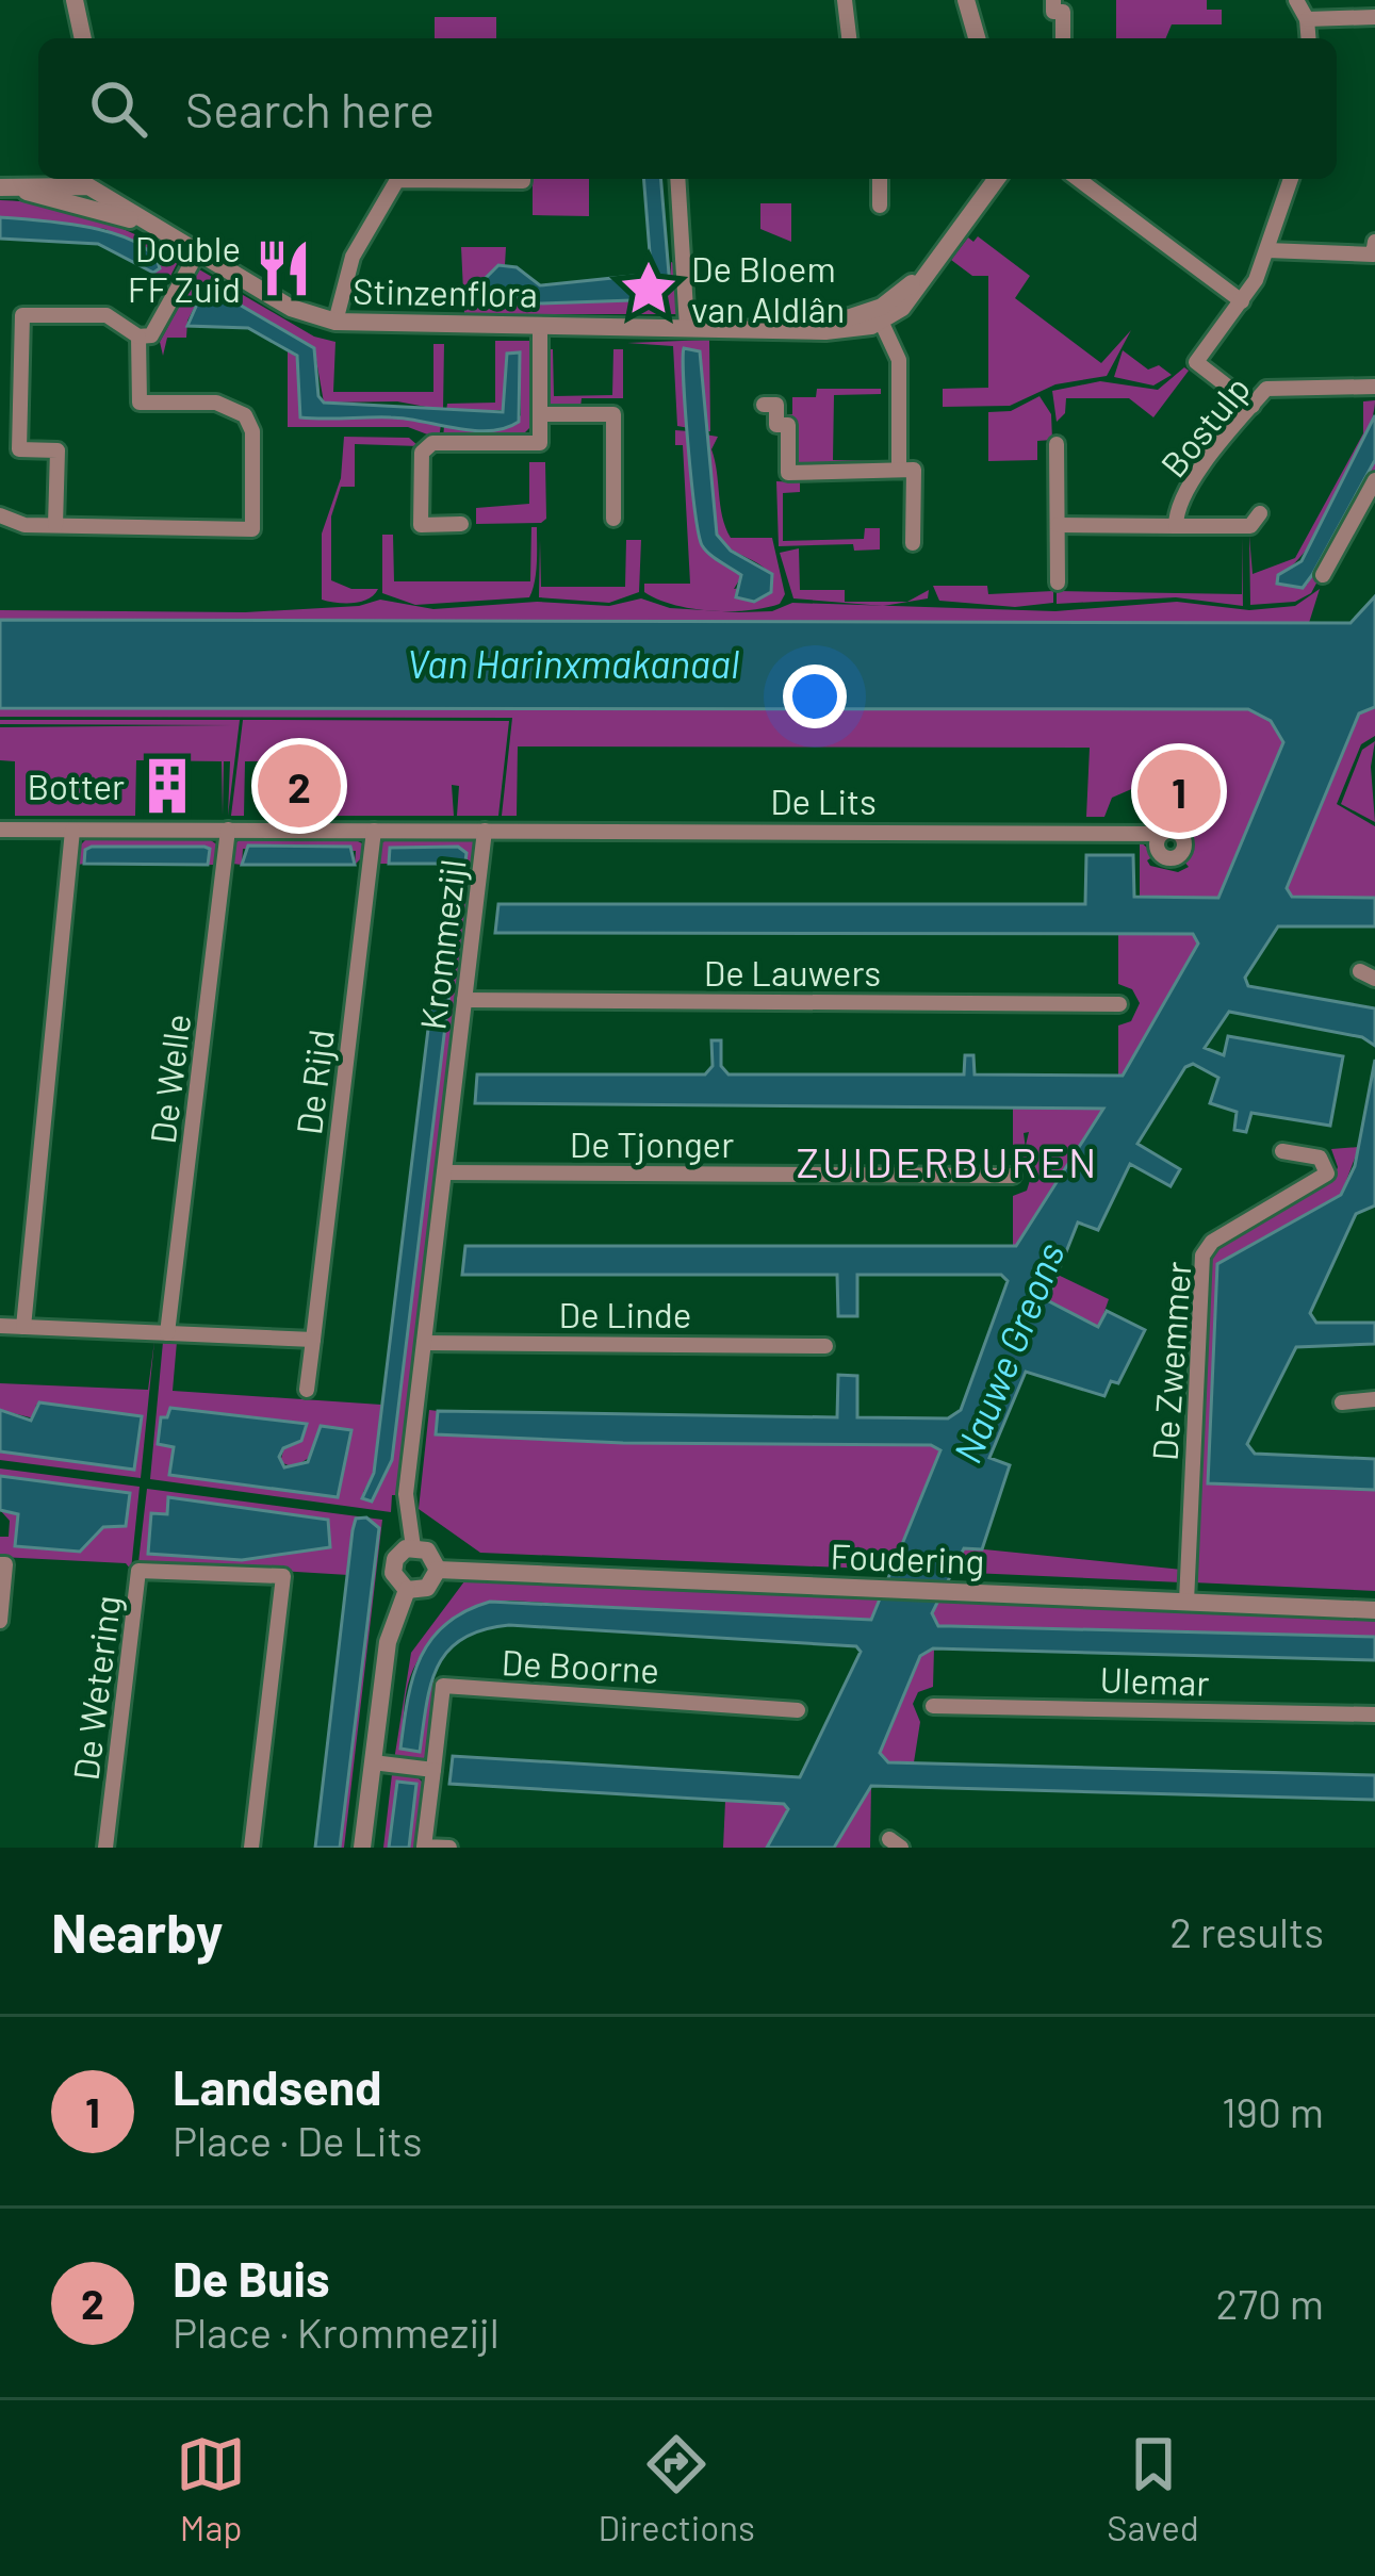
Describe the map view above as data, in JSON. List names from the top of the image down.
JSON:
{
  "streets": {
    "street": [
      "Stinzenflora",
      "Bostulp",
      "De Lits",
      "Krommezijl",
      "De Lauwers",
      "De Welle",
      "De Rijd",
      "De Tjonger",
      "De Linde",
      "De Zwemmer",
      "Foudering",
      "De Boorne",
      "Ulemar",
      "De Wetering"
    ]
  },
  "crossings": [
    ["De Lits", "Krommezijl"],
    ["Krommezijl", "De Lauwers"],
    ["Krommezijl", "De Welle"],
    ["Krommezijl", "De Rijd"],
    ["Krommezijl", "De Tjonger"],
    ["Krommezijl", "De Linde"],
    ["Krommezijl", "Foudering"],
    ["De Zwemmer", "Foudering"]
  ],
  "districts": ["ZUIDERBUREN"],
  "water": ["Van Harinxmakanaal", "Nauwe Greons"],
  "places": {
    "restaurant": ["Double FF Zuid"],
    "place": ["De Bloem van Aldlân"],
    "building": ["Botter"]
  },
  "page": {
    "search": "Search here",
    "pins": ["2", "1"],
    "heading": ["Nearby", "2 results"],
    "list": [
      {
        "mark": "1",
        "name": "Landsend",
        "note": "Place · De Lits",
        "value": "190 m"
      },
      {
        "mark": "2",
        "name": "De Buis",
        "note": "Place · Krommezijl",
        "value": "270 m"
      }
    ],
    "nav": ["Map", "Directions", "Saved"]
  }
}
